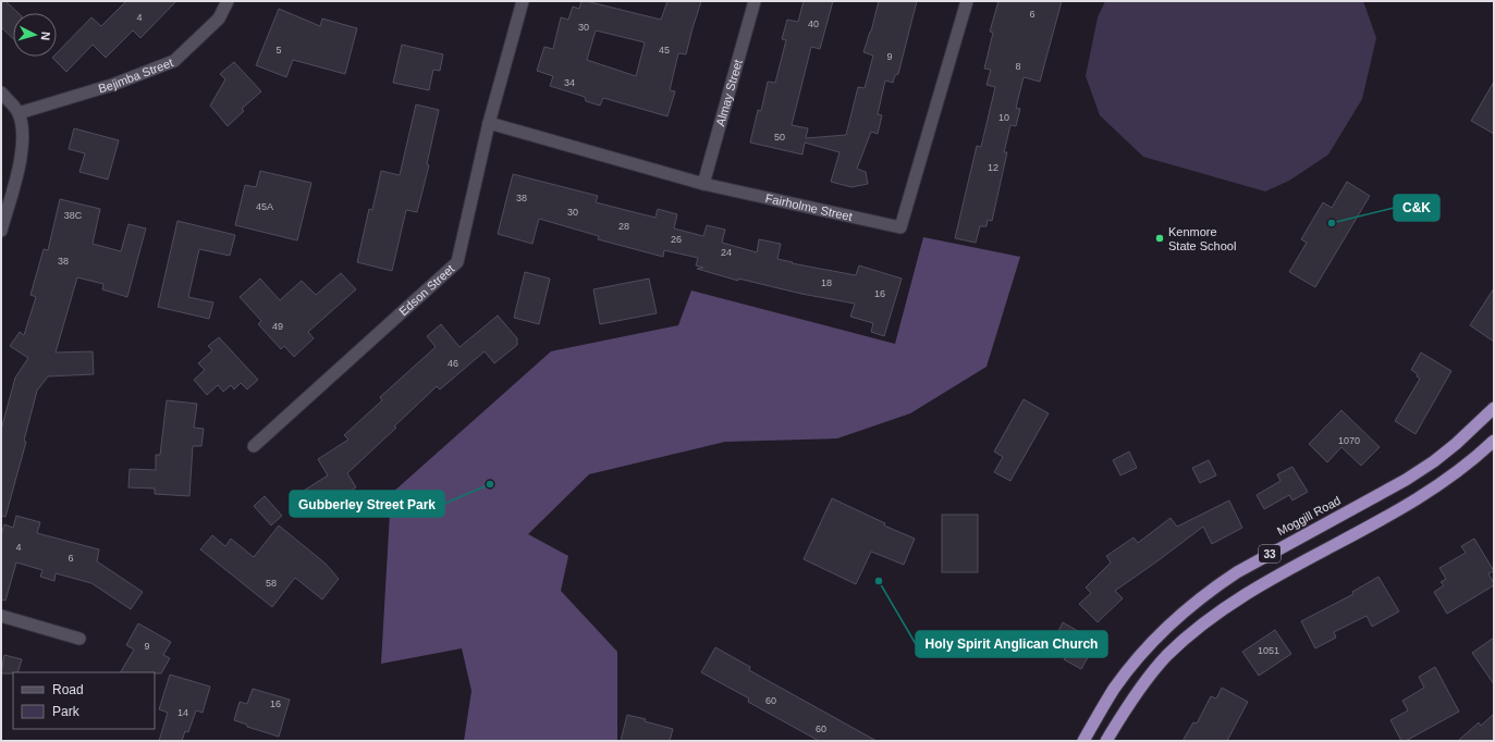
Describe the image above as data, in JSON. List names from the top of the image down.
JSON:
{
  "streets": {
    "highway": ["Moggill Road", "33"],
    "street": [
      "Bejimba Street",
      "Almay Street",
      "Fairholme Street",
      "Edson Street"
    ]
  },
  "crossings": [
    ["Almay Street", "Fairholme Street"],
    ["Fairholme Street", "Edson Street"]
  ],
  "places": [
    "C&K",
    "Kenmore State School",
    "Gubberley Street Park",
    "Holy Spirit Anglican Church"
  ],
  "house_numbers": [
    "6",
    "4",
    "40",
    "30",
    "5",
    "45",
    "9",
    "8",
    "34",
    "10",
    "50",
    "12",
    "38",
    "45A",
    "30",
    "38C",
    "28",
    "26",
    "24",
    "38",
    "18",
    "16",
    "49",
    "46",
    "1070",
    "4",
    "6",
    "58",
    "9",
    "1051",
    "60",
    "16",
    "14",
    "60"
  ],
  "legend": ["Road", "Park"],
  "north": "right"
}
